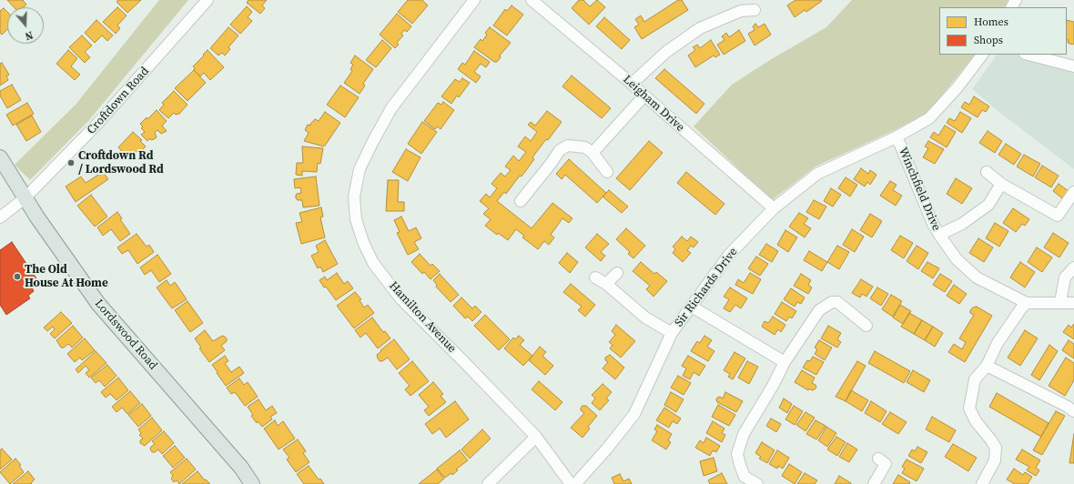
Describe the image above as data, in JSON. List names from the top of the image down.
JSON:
{
  "streets": {
    "main road": ["Lordswood Road"],
    "street": [
      "Croftdown Road",
      "Leigham Drive",
      "Winchfield Drive",
      "Sir Richards Drive",
      "Hamilton Avenue"
    ]
  },
  "crossings": [
    ["Croftdown Road", "Lordswood Road"],
    ["Leigham Drive", "Sir Richards Drive"],
    ["Winchfield Drive", "Sir Richards Drive"]
  ],
  "places": ["Croftdown Rd / Lordswood Rd", "The Old House At Home"],
  "legend": ["Homes", "Shops"],
  "north": "bottom"
}
